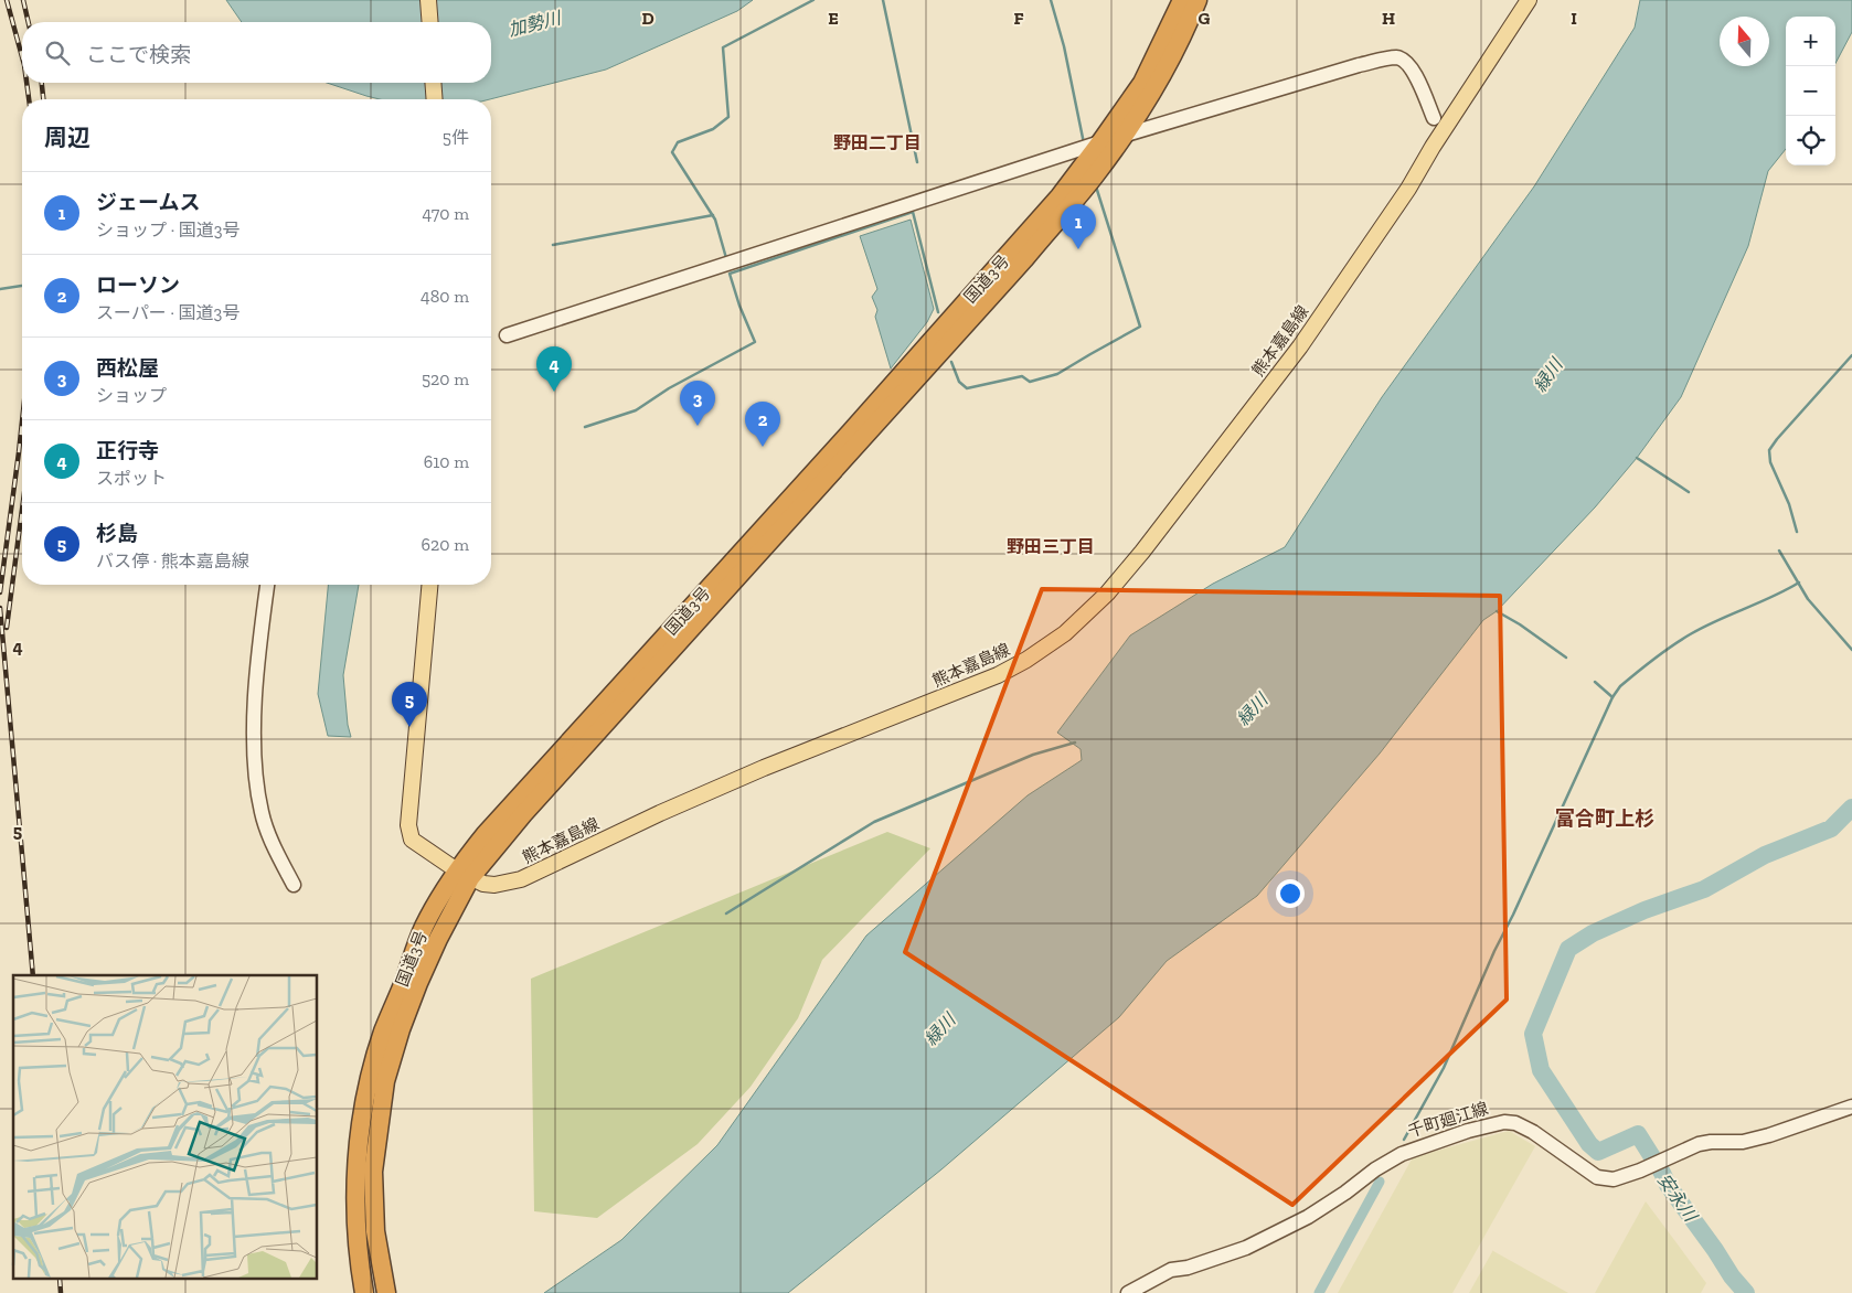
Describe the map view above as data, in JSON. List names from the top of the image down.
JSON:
{
  "streets": {
    "highway": ["国道3号"],
    "main road": ["熊本嘉島線"],
    "street": ["千町廻江線"]
  },
  "crossings": [
    ["国道3号", "熊本嘉島線"]
  ],
  "districts": ["野田二丁目", "野田三丁目", "富合町上杉"],
  "water": ["加勢川", "緑川", "安永川"],
  "north": "top",
  "page": {
    "map_buttons": ["+", "−"],
    "search": "ここで検索",
    "heading": ["周辺", "5件"],
    "list": [
      {
        "mark": "1",
        "name": "ジェームス",
        "note": "ショップ · 国道3号",
        "value": "470 m"
      },
      {
        "mark": "2",
        "name": "ローソン",
        "note": "スーパー · 国道3号",
        "value": "480 m"
      },
      {
        "mark": "3",
        "name": "西松屋",
        "note": "ショップ",
        "value": "520 m"
      },
      {
        "mark": "4",
        "name": "正行寺",
        "note": "スポット",
        "value": "610 m"
      },
      {
        "mark": "5",
        "name": "杉島",
        "note": "バス停 · 熊本嘉島線",
        "value": "620 m"
      }
    ],
    "pins": [
      "1",
      "4",
      "3",
      "2",
      "5"
    ]
  },
  "grid": {
    "columns": [
      "D",
      "E",
      "F",
      "G",
      "H",
      "I"
    ],
    "rows": ["4", "5"]
  }
}
